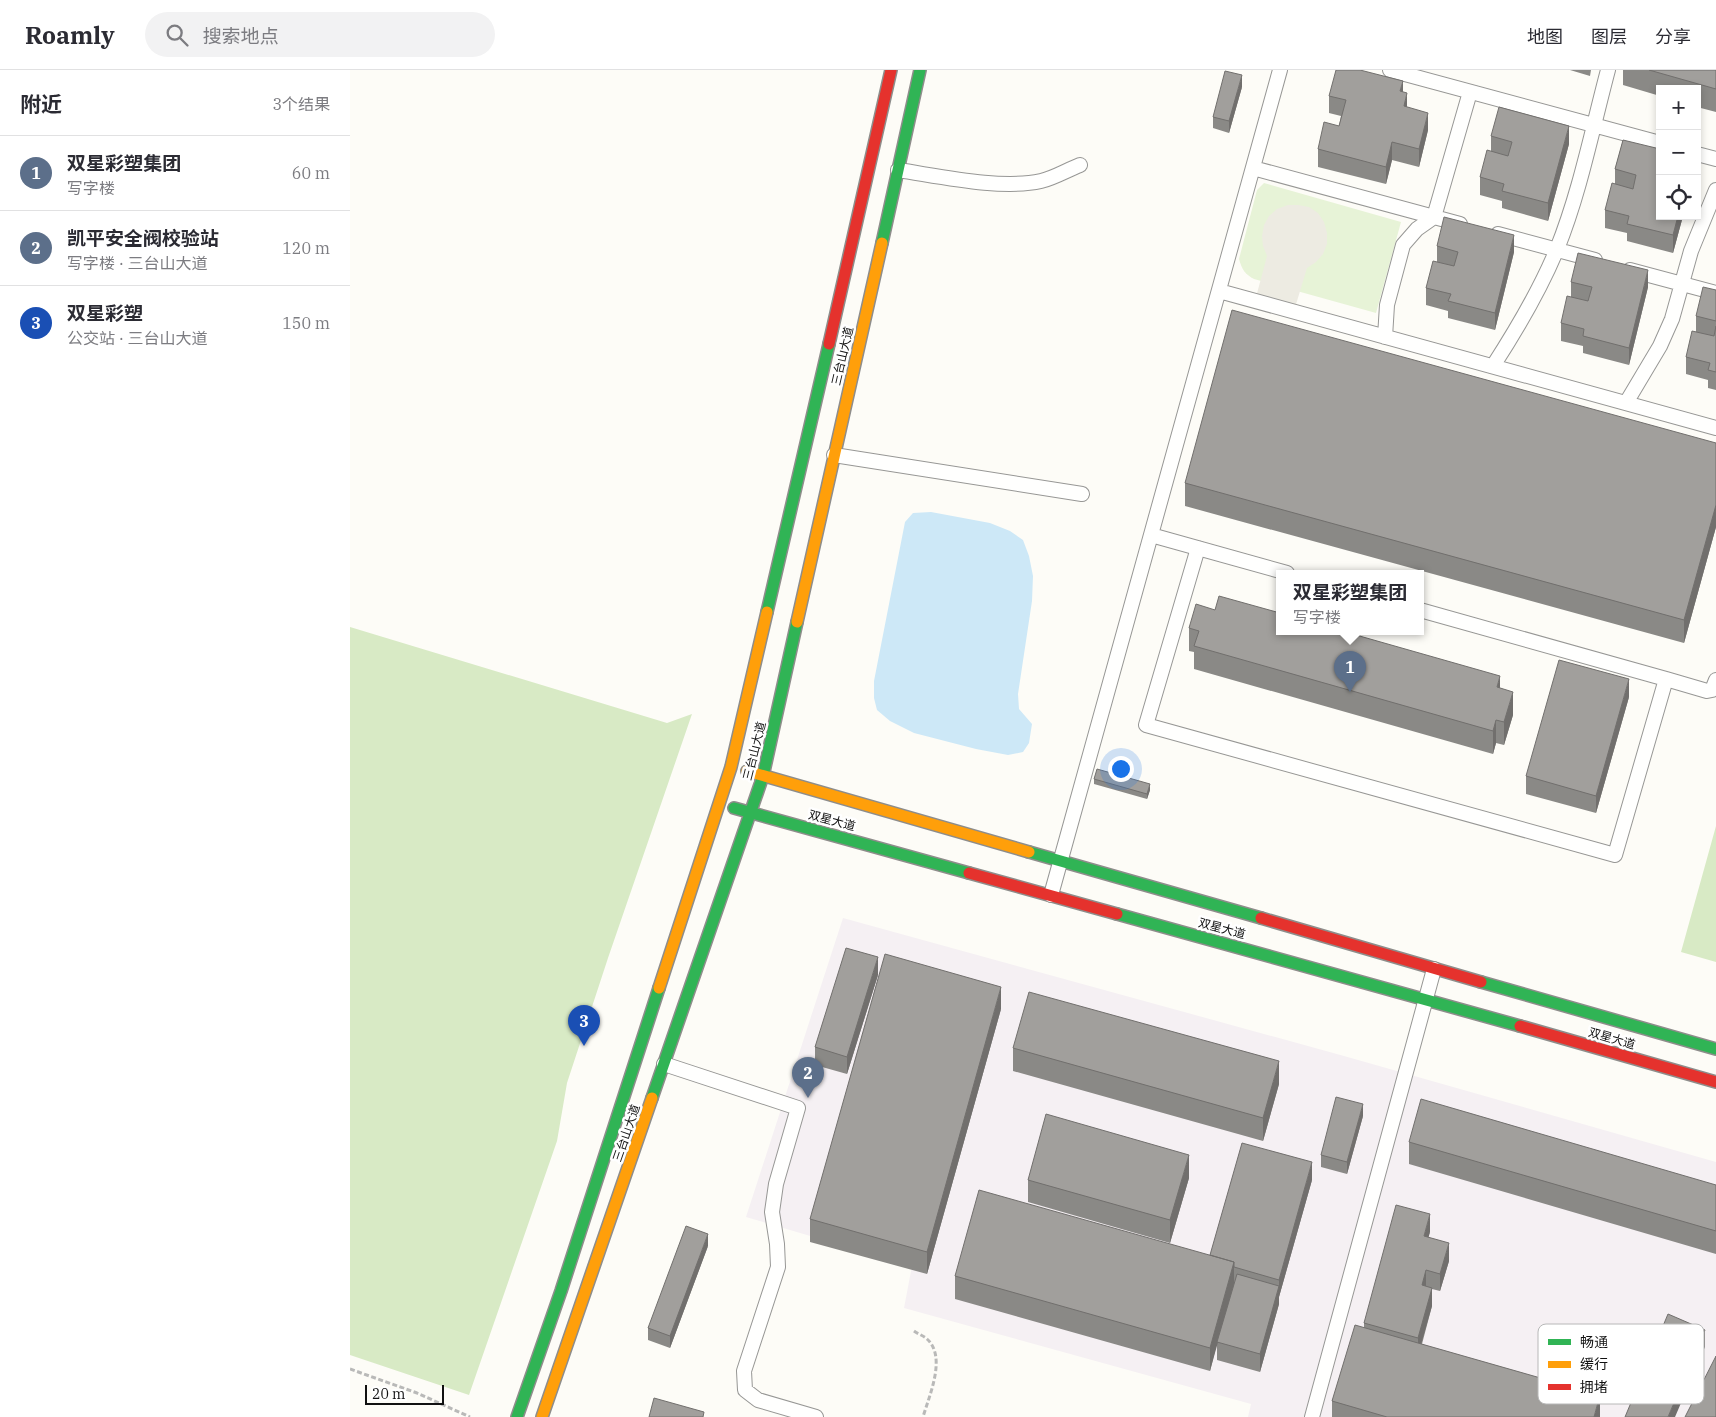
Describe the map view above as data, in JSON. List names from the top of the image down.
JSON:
{
  "streets": {
    "main road": ["三台山大道", "双星大道"]
  },
  "crossings": [
    ["三台山大道", "双星大道"]
  ],
  "legend": ["畅通", "缓行", "拥堵"],
  "scale_bar": "20 m",
  "page": {
    "header": "Roamly",
    "search": "搜索地点",
    "nav": ["地图", "图层", "分享"],
    "heading": ["附近", "3个结果"],
    "map_buttons": ["+", "−"],
    "list": [
      {
        "mark": "1",
        "name": "双星彩塑集团",
        "note": "写字楼",
        "value": "60 m"
      },
      {
        "mark": "2",
        "name": "凯平安全阀校验站",
        "note": "写字楼 · 三台山大道",
        "value": "120 m"
      },
      {
        "mark": "3",
        "name": "双星彩塑",
        "note": "公交站 · 三台山大道",
        "value": "150 m"
      }
    ],
    "popup": ["双星彩塑集团", "写字楼"],
    "pins": ["1", "3", "2"],
    "scale": "20 m"
  }
}
